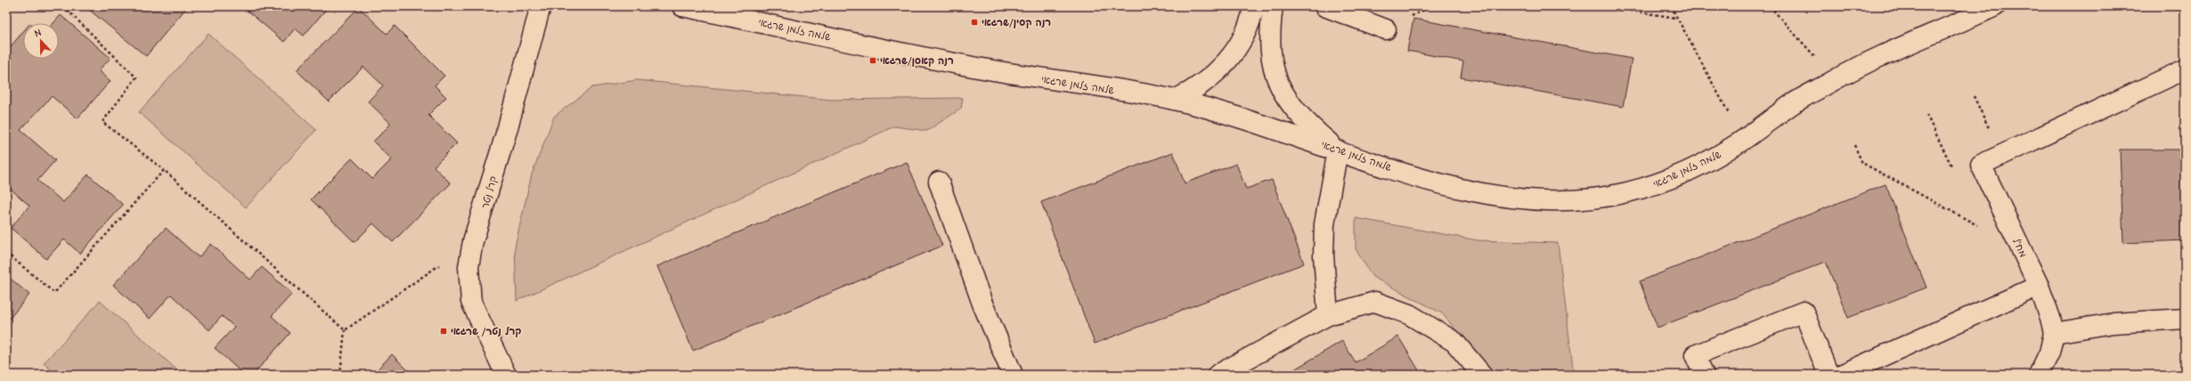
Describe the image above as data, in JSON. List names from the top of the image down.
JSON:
{
  "streets": {
    "street": ["שלמה זלמן שרגאי", "קרל נטר", "מח\"ל"]
  },
  "places": {
    "transit": ["רנה קסין/שרגאי", "רנה קאסן/שרגאי", "קרל נטר/ שרגאי"]
  },
  "north": "top"
}
